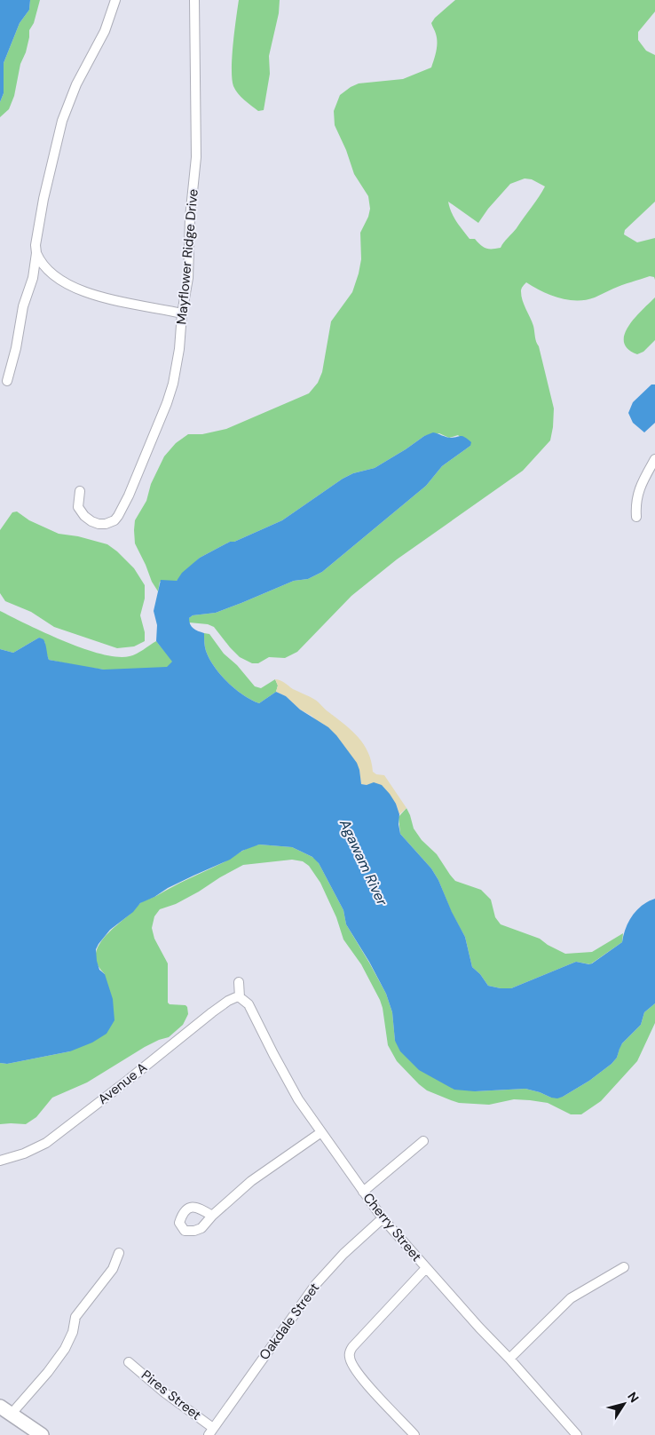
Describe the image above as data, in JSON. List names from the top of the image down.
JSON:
{
  "streets": {
    "street": [
      "Mayflower Ridge Drive",
      "Avenue A",
      "Cherry Street",
      "Oakdale Street",
      "Pires Street"
    ]
  },
  "crossings": [
    ["Avenue A", "Cherry Street"],
    ["Cherry Street", "Oakdale Street"],
    ["Oakdale Street", "Pires Street"]
  ],
  "water": ["Agawam River"],
  "north": "top right"
}
